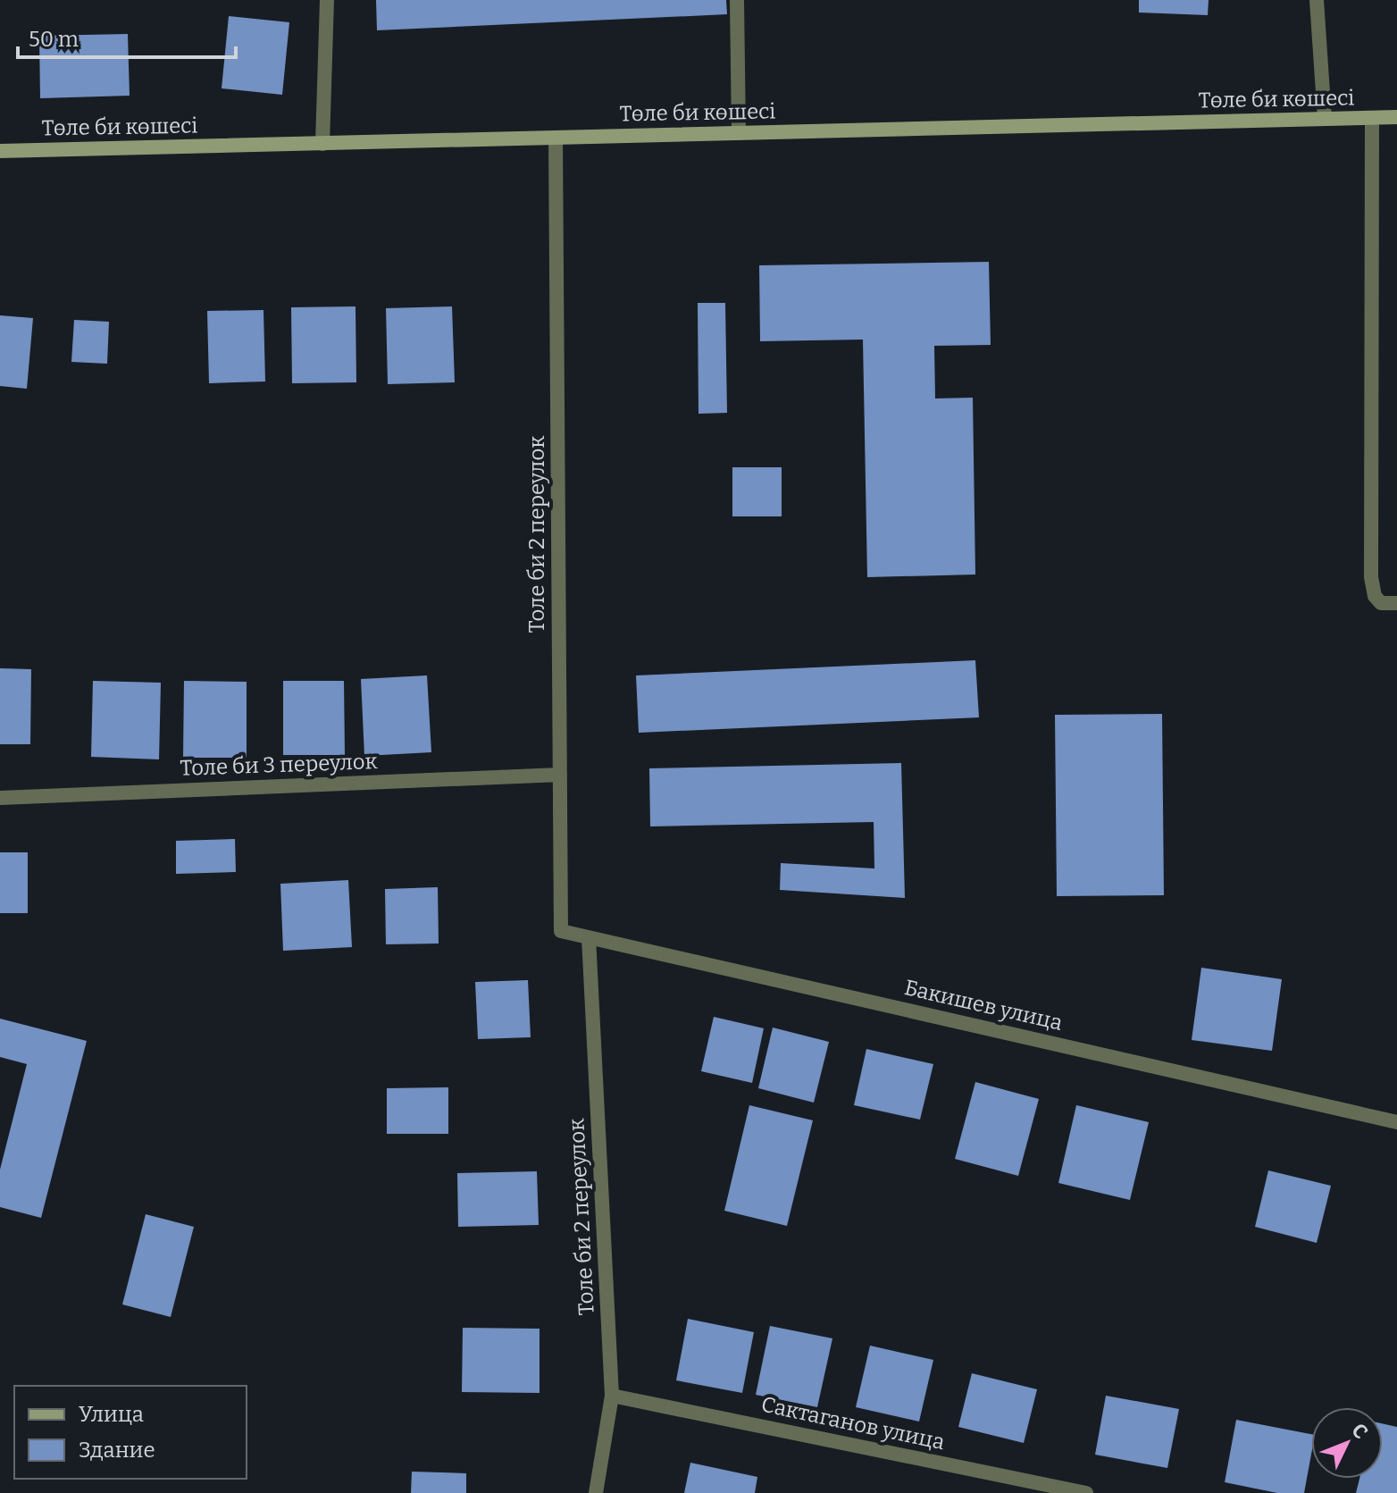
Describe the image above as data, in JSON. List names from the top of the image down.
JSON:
{
  "streets": {
    "street": [
      "Төле би көшесі",
      "Толе би 2 переулок",
      "Толе би 3 переулок",
      "Бакишев улица",
      "Сактаганов улица"
    ]
  },
  "crossings": [
    ["Төле би көшесі", "Толе би 2 переулок"],
    ["Толе би 2 переулок", "Толе би 3 переулок"],
    ["Толе би 2 переулок", "Бакишев улица"],
    ["Толе би 2 переулок", "Сактаганов улица"]
  ],
  "legend": ["Улица", "Здание"],
  "scale_bar": "50 m",
  "north": "top right"
}
